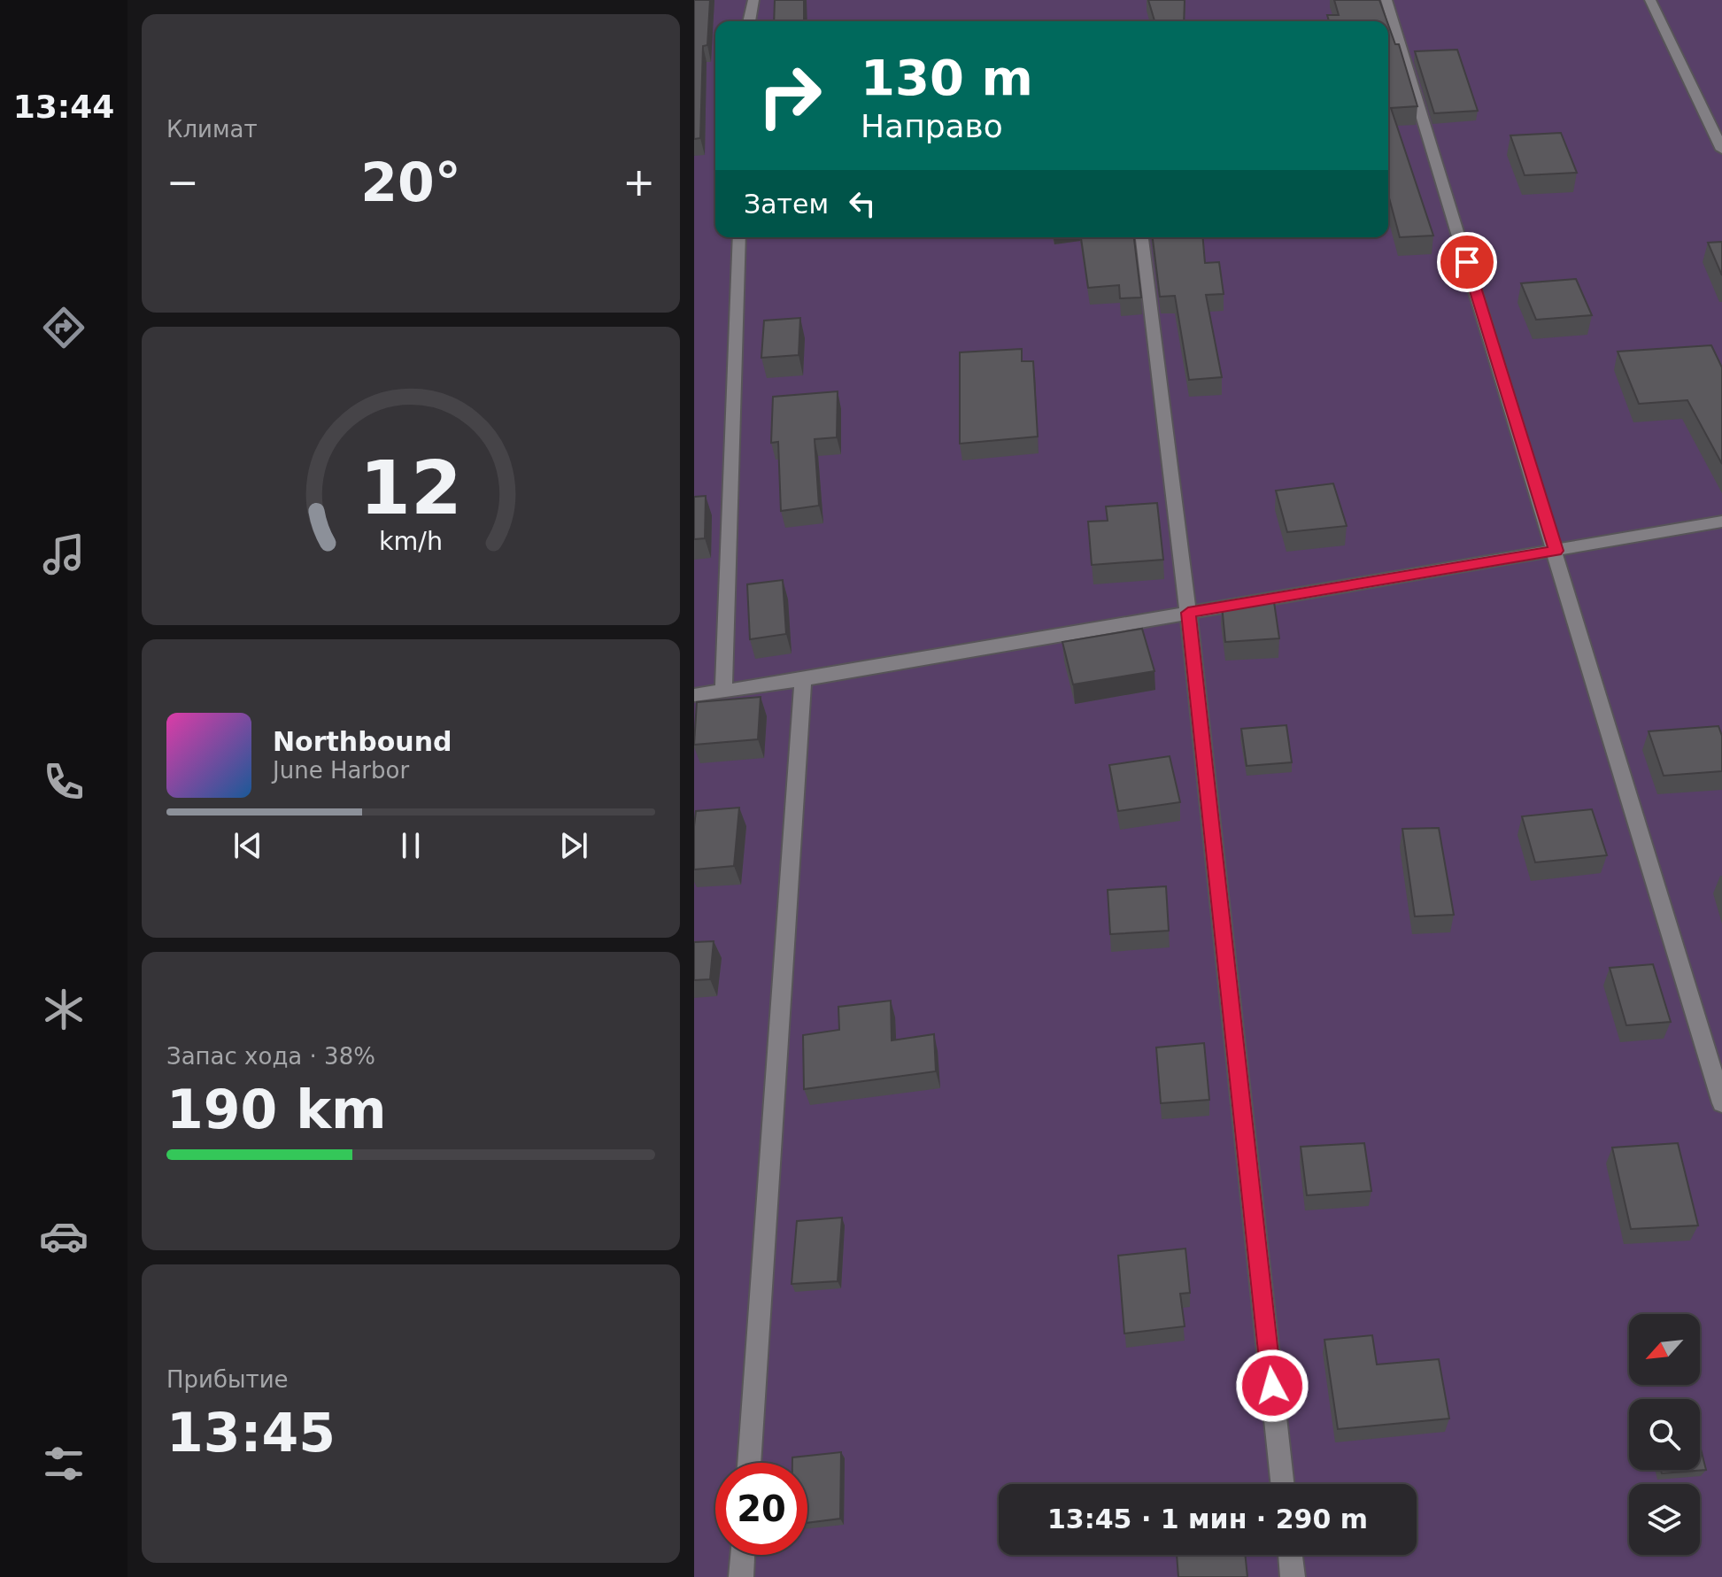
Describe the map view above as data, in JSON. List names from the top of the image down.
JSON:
{
  "north": "bottom left",
  "page": {
    "tabs": "13:44",
    "tile": [
      "Климат",
      ["Запас хода · 38%", "190 km"],
      ["Прибытие", "13:45"]
    ],
    "turn": ["130 m", "Направо"],
    "heat": ["−", "20°", "+"],
    "then": "Затем",
    "song": ["Northbound", "June Harbor"],
    "limit": "20",
    "trip": "13:45 · 1 мин · 290 m",
    "gauge": ["12", "km/h"]
  }
}
